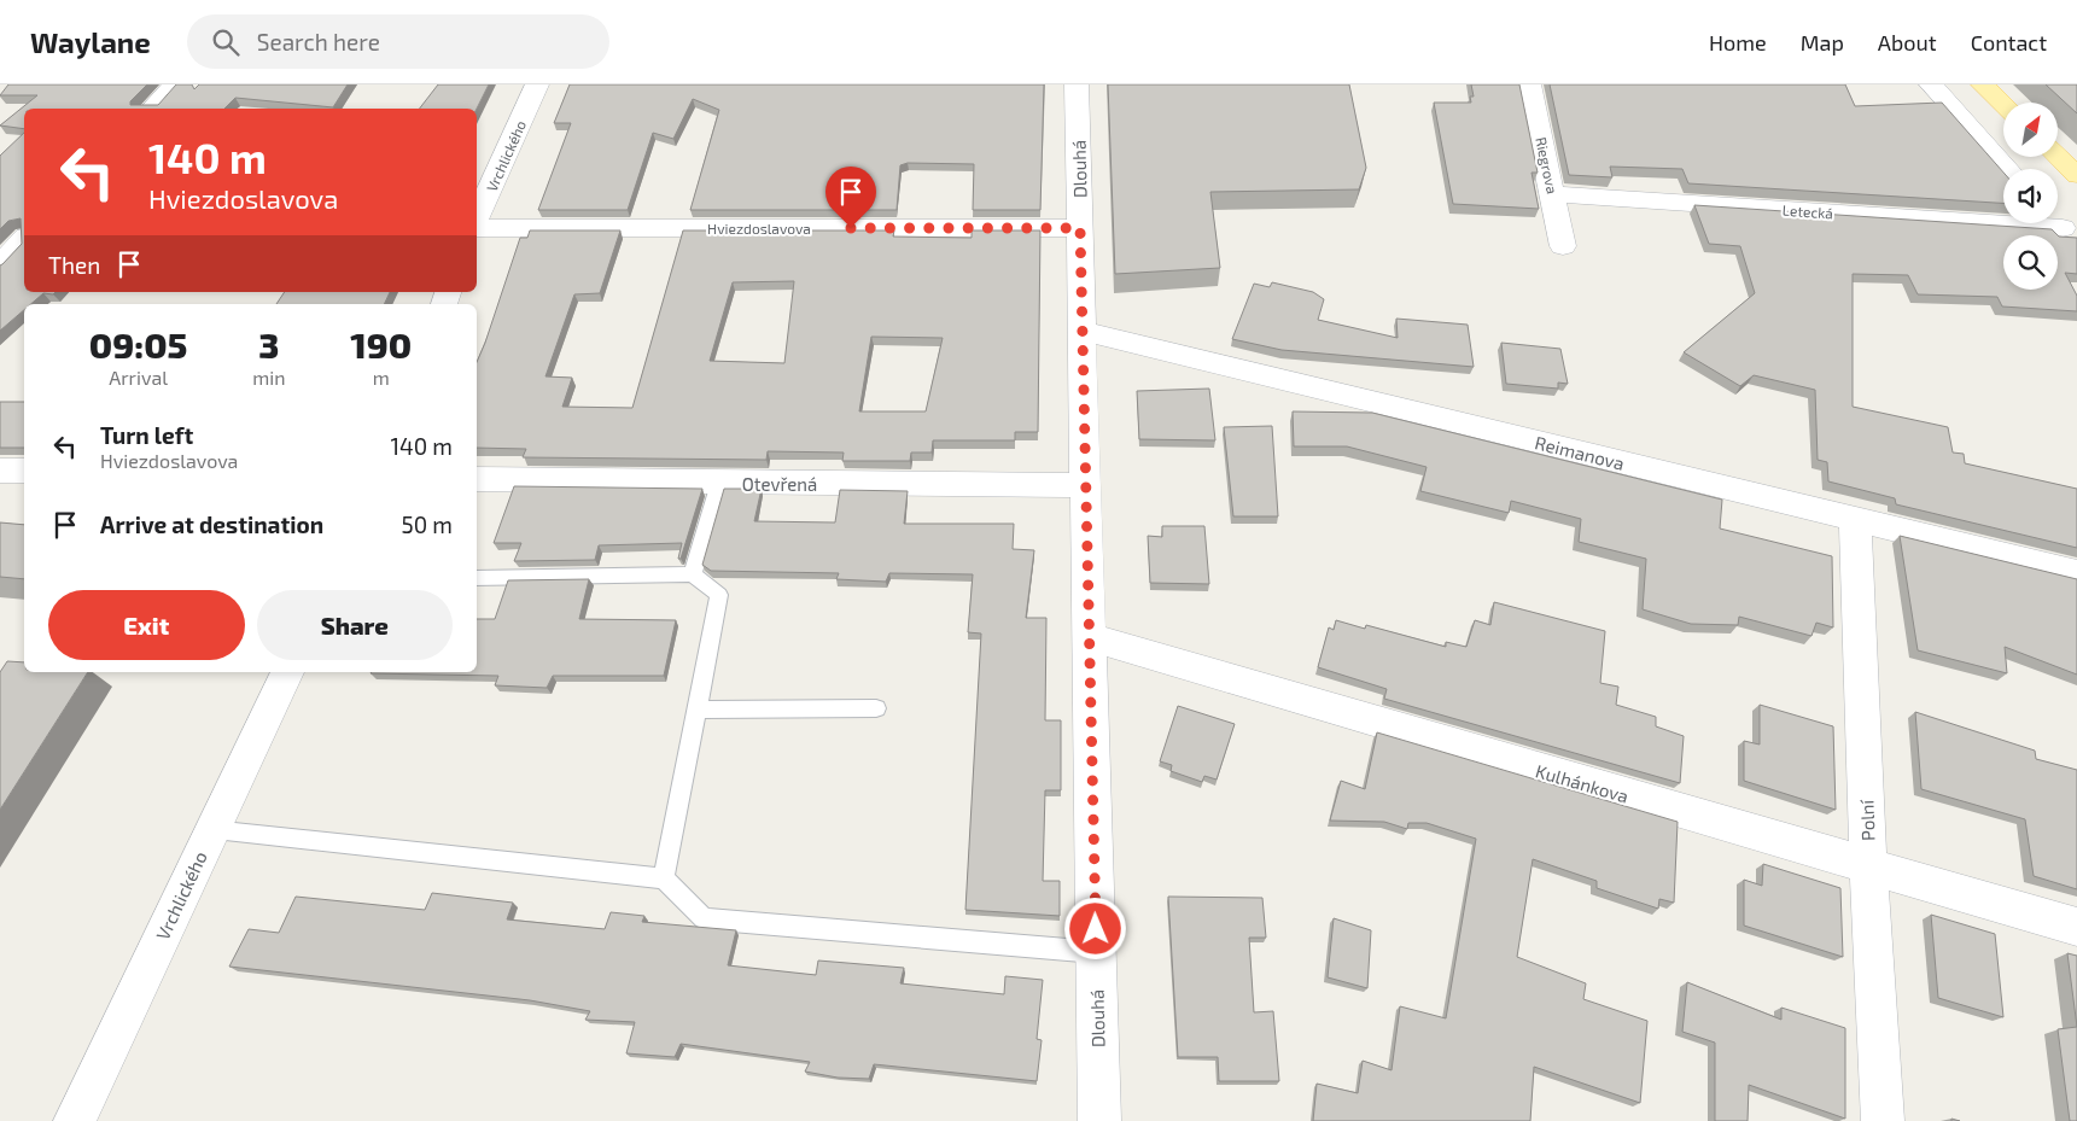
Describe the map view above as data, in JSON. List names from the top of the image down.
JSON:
{
  "streets": {
    "street": [
      "Vrchlického",
      "Riegrova",
      "Dlouhá",
      "Letecká",
      "Hviezdoslavova",
      "Reimanova",
      "Otevřená",
      "Kulhánkova",
      "Polní"
    ]
  },
  "crossings": [
    ["Riegrova", "Letecká"],
    ["Dlouhá", "Hviezdoslavova"],
    ["Dlouhá", "Reimanova"],
    ["Dlouhá", "Otevřená"],
    ["Dlouhá", "Kulhánkova"],
    ["Reimanova", "Polní"],
    ["Kulhánkova", "Polní"]
  ],
  "north": "top right",
  "page": {
    "header": "Waylane",
    "search": "Search here",
    "nav": [
      "Home",
      "Map",
      "About",
      "Contact"
    ],
    "turn": ["140 m", "Hviezdoslavova"],
    "then": "Then",
    "eta": [
      "09:05",
      "Arrival",
      "3",
      "min",
      "190",
      "m"
    ],
    "list": [
      {
        "name": "Turn left",
        "note": "Hviezdoslavova",
        "value": "140 m"
      },
      {
        "name": "Arrive at destination",
        "value": "50 m"
      }
    ],
    "buttons": ["Exit", "Share"]
  }
}
